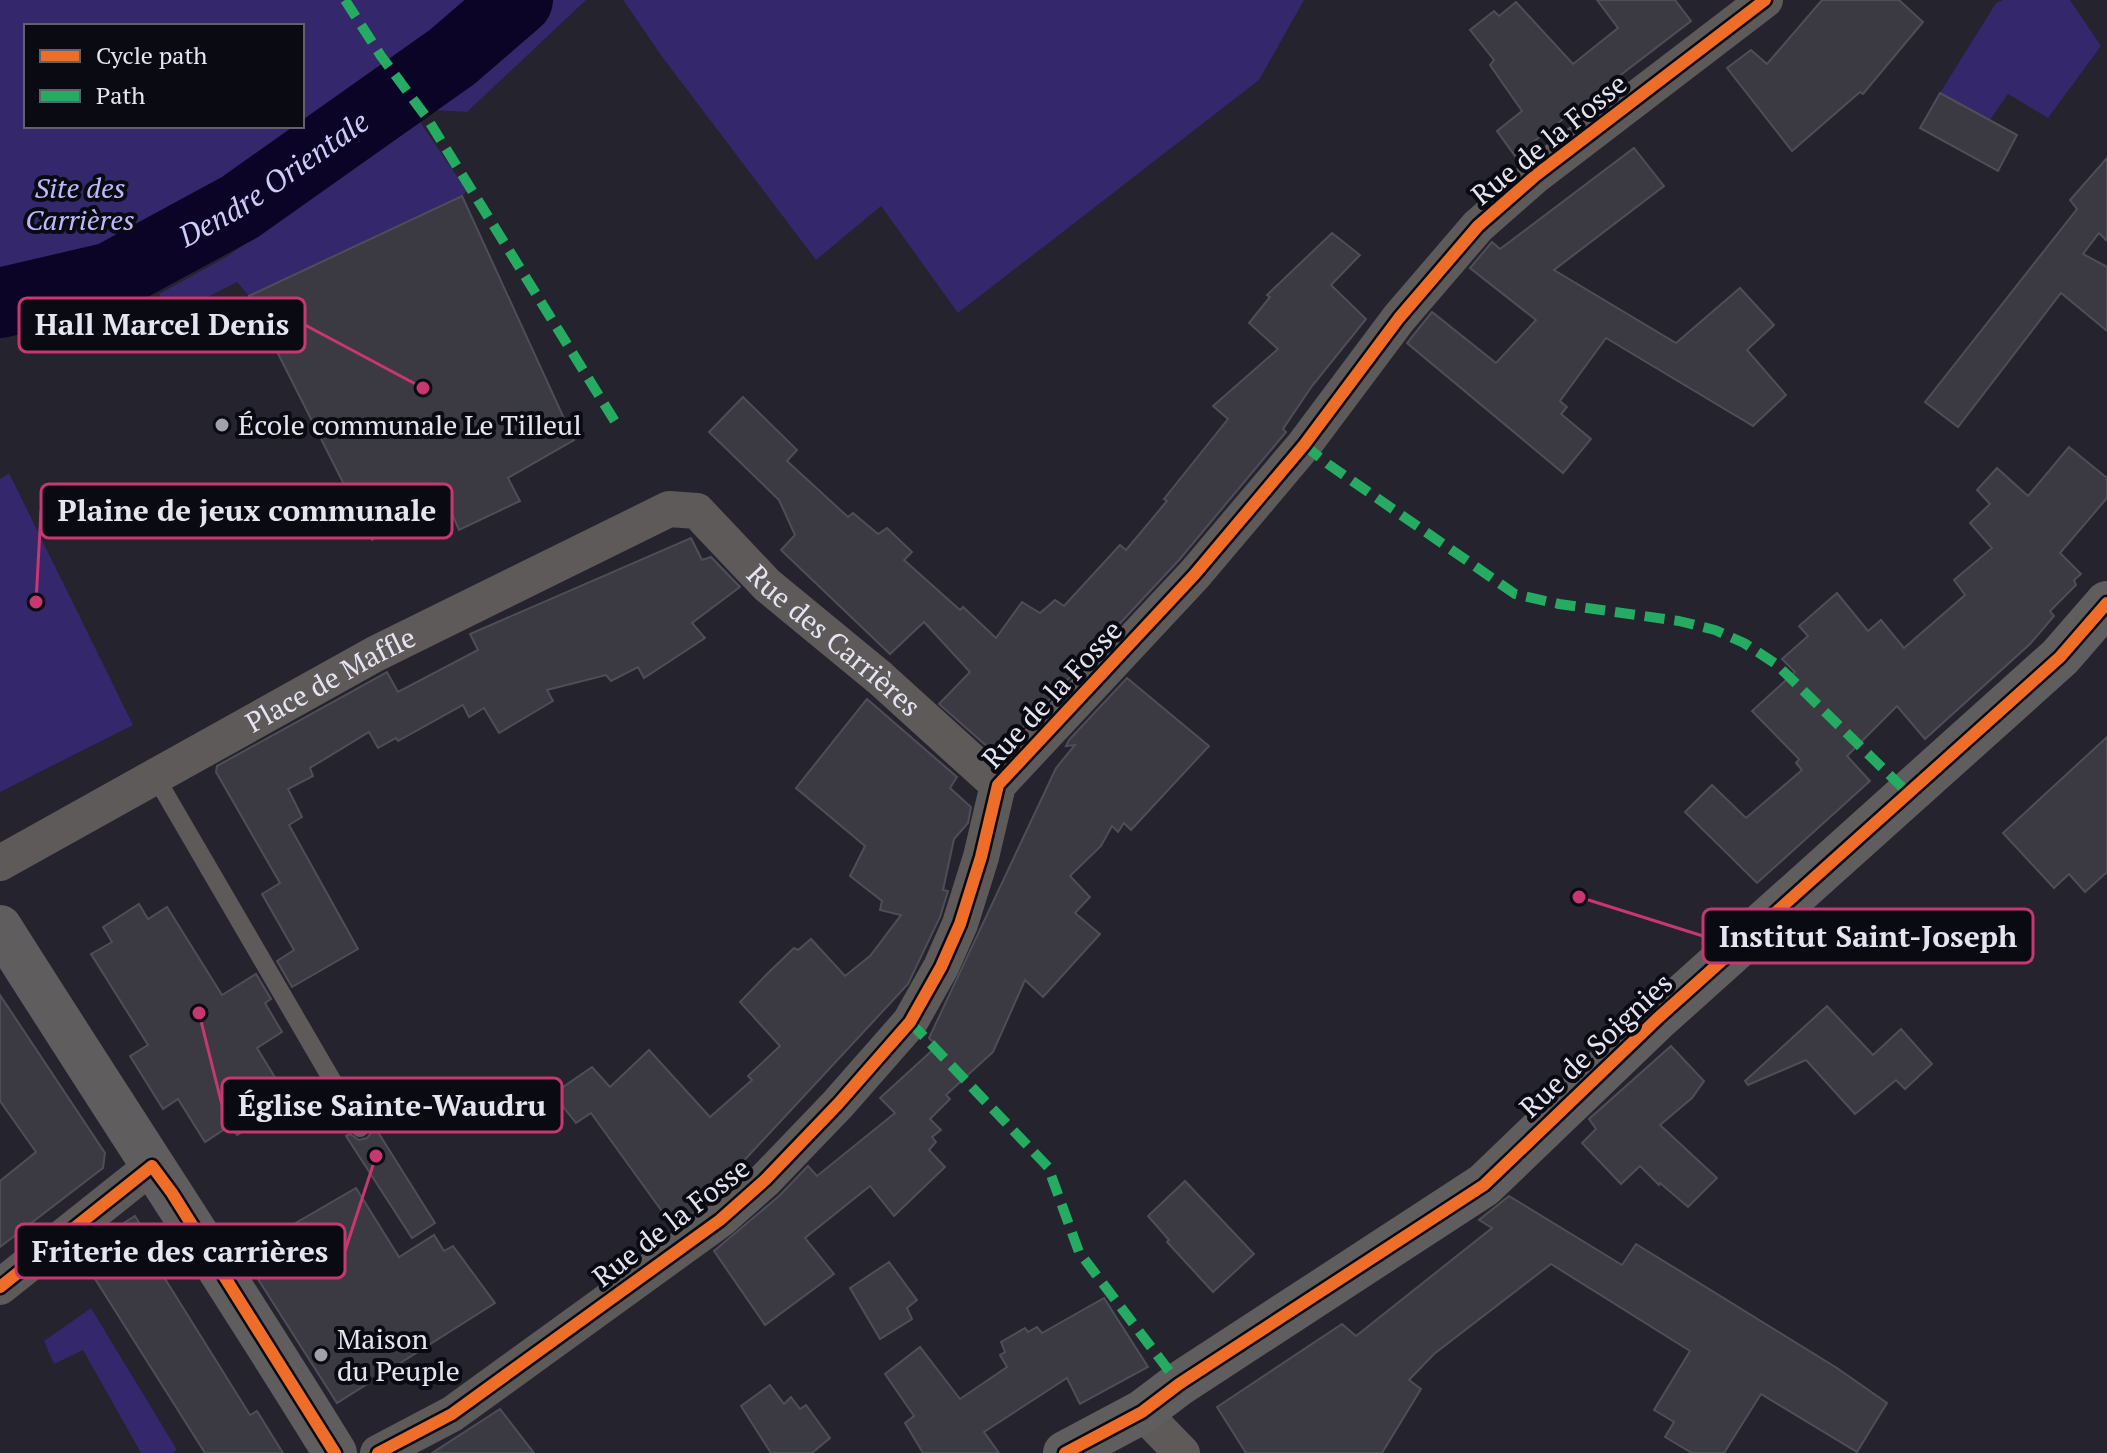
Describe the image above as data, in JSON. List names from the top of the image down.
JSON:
{
  "streets": {
    "street": [
      "Rue de la Fosse",
      "Rue des Carrières",
      "Place de Maffle",
      "Rue de Soignies"
    ]
  },
  "crossings": [
    ["Rue de la Fosse", "Rue des Carrières"],
    ["Rue des Carrières", "Place de Maffle"]
  ],
  "water": ["Dendre Orientale"],
  "parks": ["Site des Carrières"],
  "places": [
    "Hall Marcel Denis",
    "École communale Le Tilleul",
    "Plaine de jeux communale",
    "Institut Saint-Joseph",
    "Église Sainte-Waudru",
    "Friterie des carrières",
    "Maison du Peuple"
  ],
  "legend": ["Cycle path", "Path"]
}
